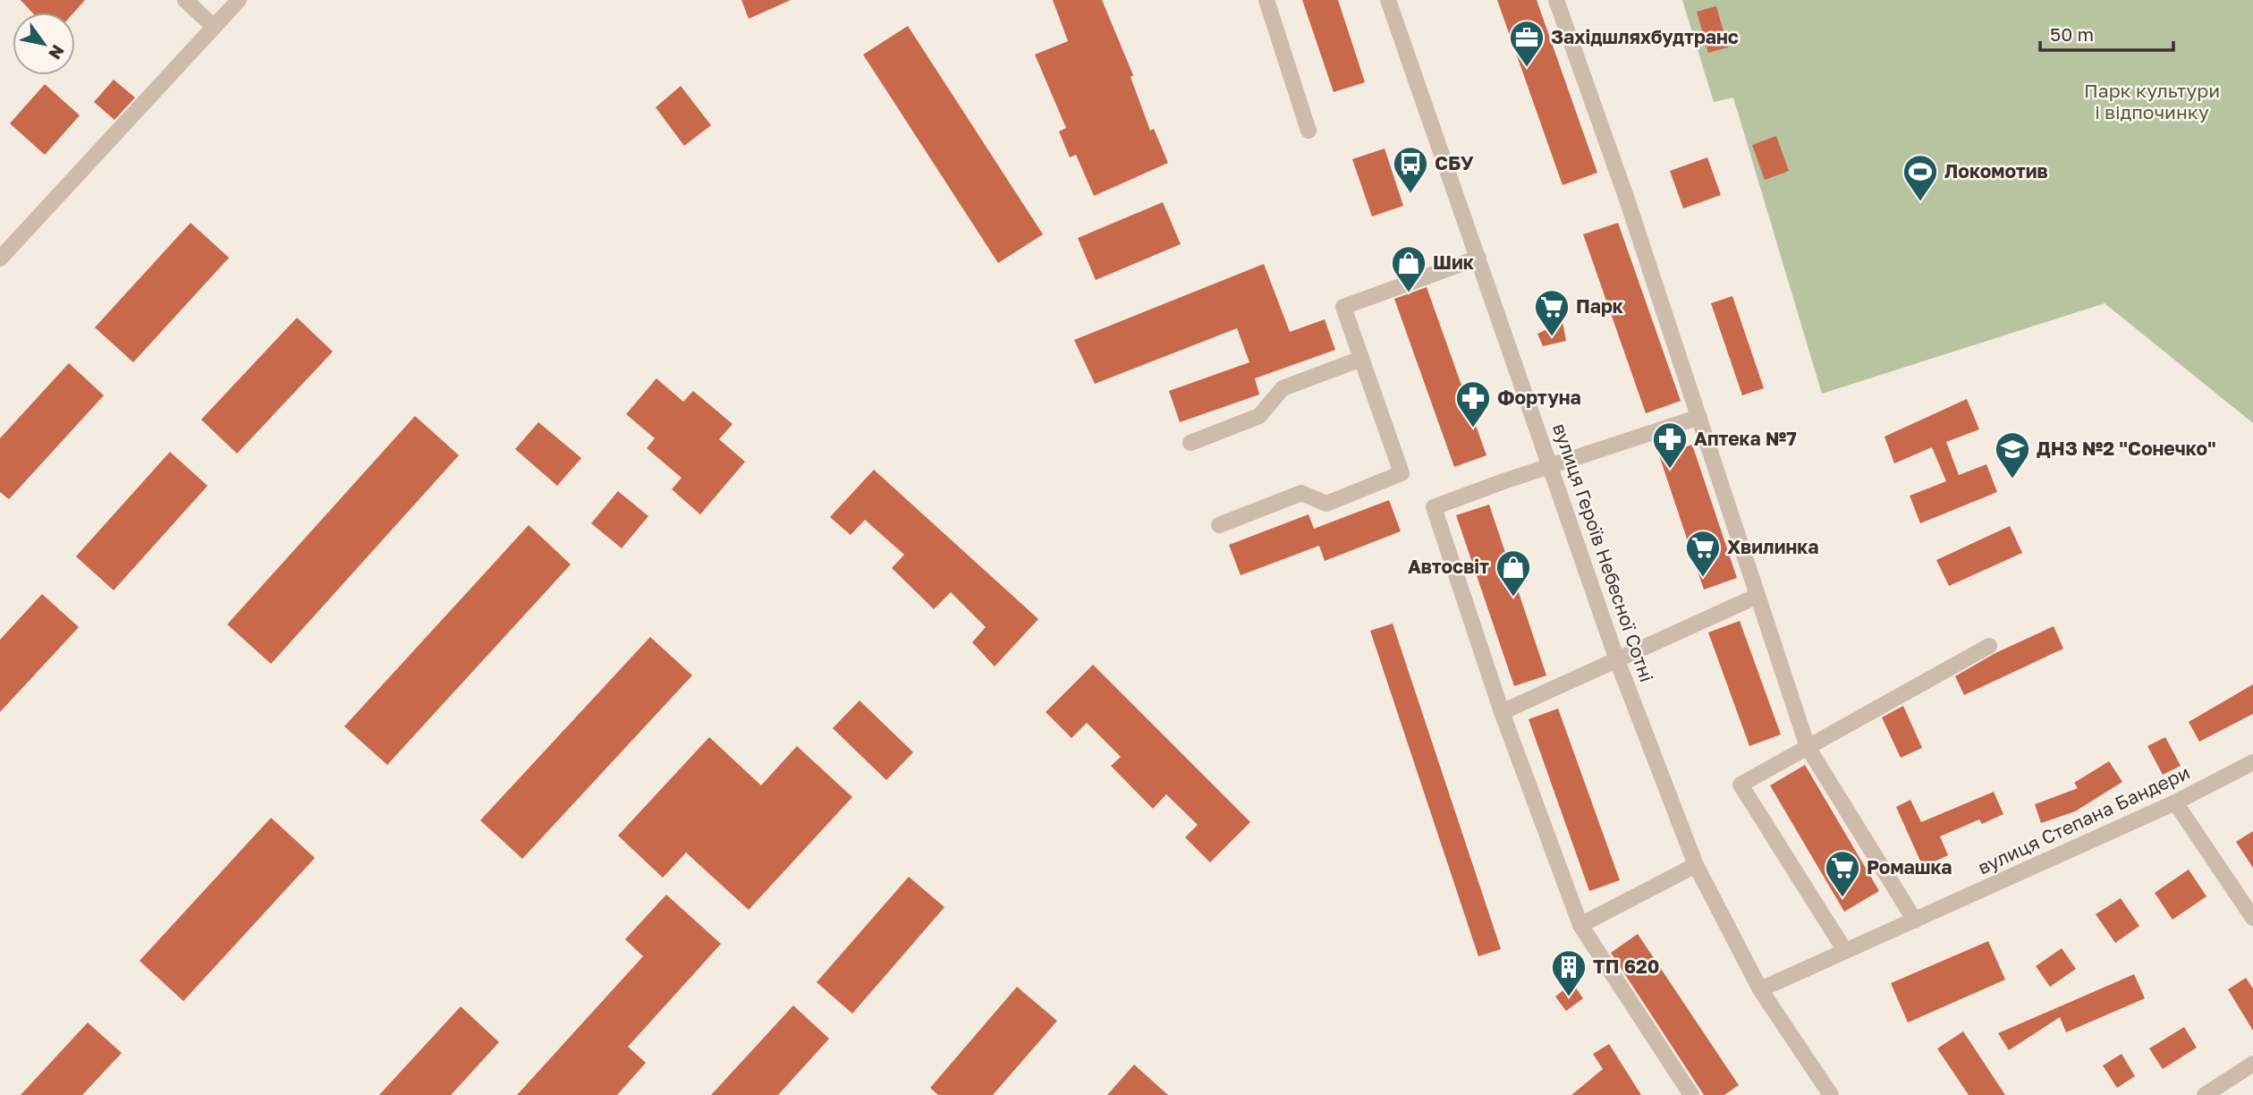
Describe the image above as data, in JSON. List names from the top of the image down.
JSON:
{
  "streets": {
    "street": ["вулиця Героїв Небесної Сотні", "вулиця Степана Бандери"]
  },
  "crossings": [
    ["вулиця Героїв Небесної Сотні", "вулиця Степана Бандери"]
  ],
  "parks": ["Парк культури і відпочинку"],
  "places": {
    "office": ["Західшляхбудтранс"],
    "bus stop": ["СБУ"],
    "sports": ["Локомотив"],
    "shop": ["Шик", "Автосвіт"],
    "supermarket": ["Парк", "Хвилинка", "Ромашка"],
    "pharmacy": ["Фортуна", "Аптека №7"],
    "school or university": ["ДНЗ №2 \"Сонечко\""],
    "building": ["ТП 620"]
  },
  "scale_bar": "50 m",
  "north": "bottom right"
}
